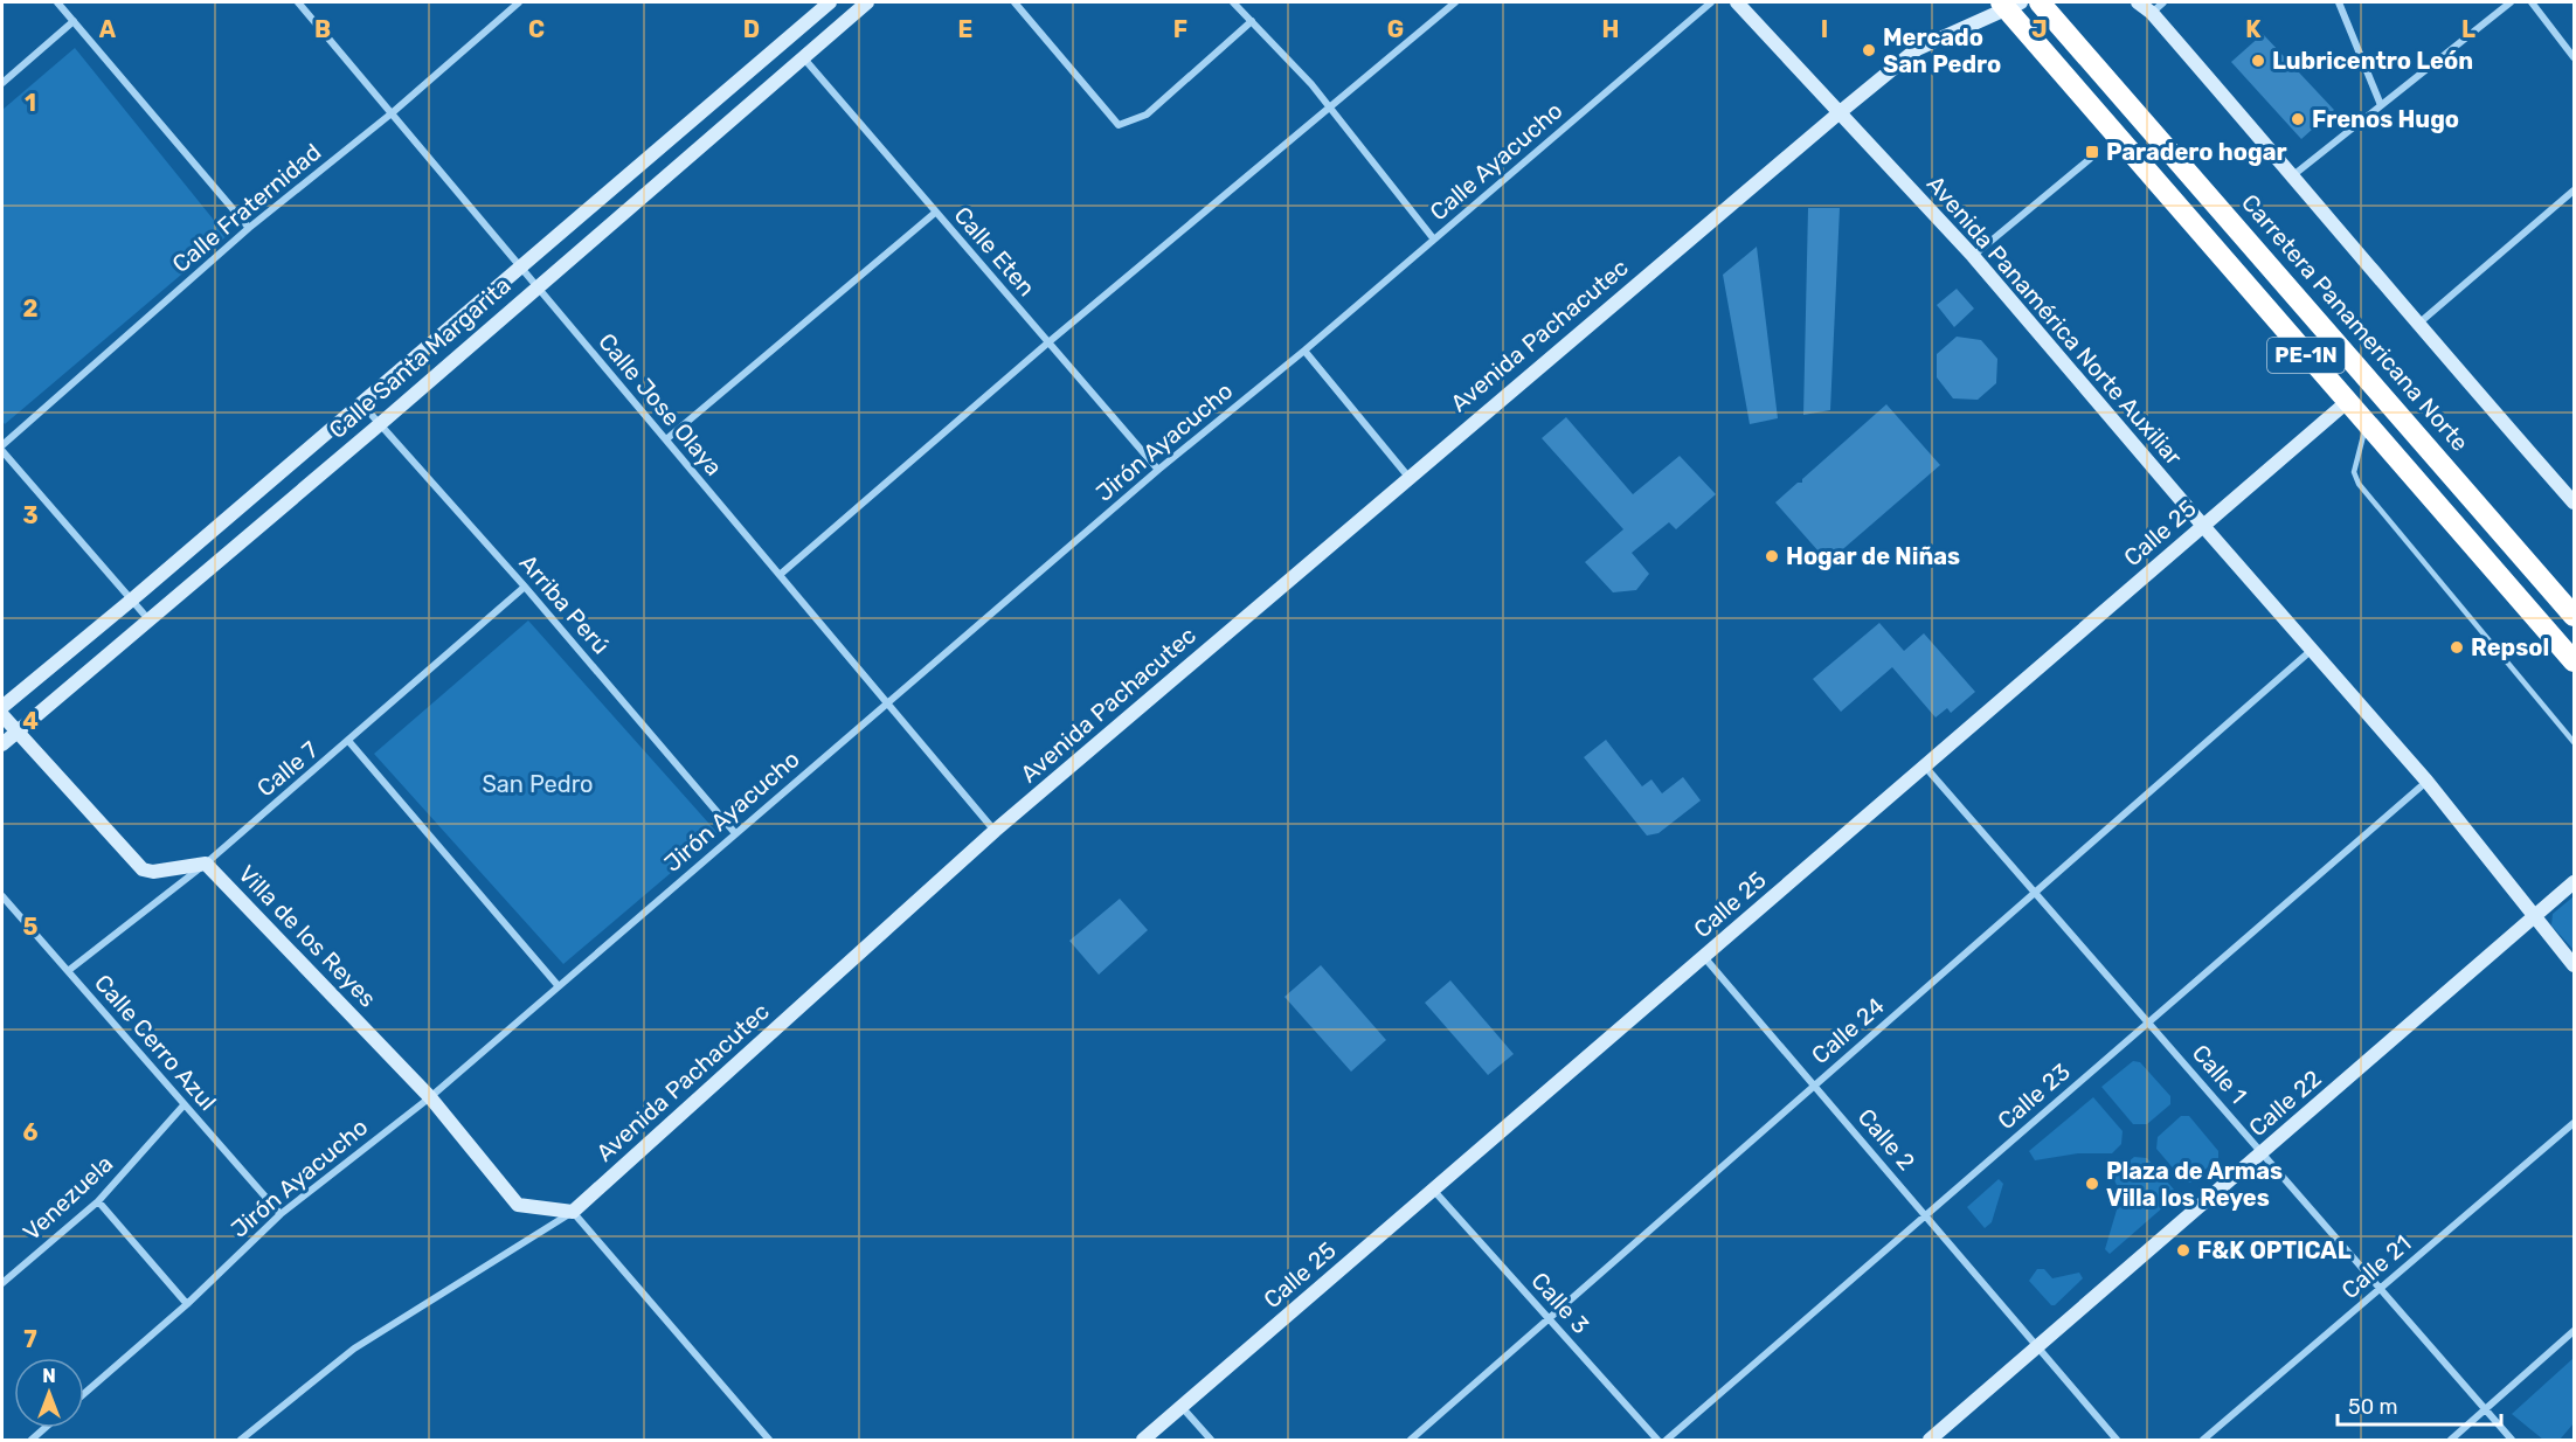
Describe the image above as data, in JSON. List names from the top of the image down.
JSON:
{
  "streets": {
    "highway": ["Carretera Panamericana Norte", "PE-1N"],
    "main road": [
      "Avenida Panamérica Norte Auxiliar",
      "Avenida Pachacutec",
      "Calle Santa Margarita",
      "Calle 25",
      "Villa de los Reyes",
      "Calle 22"
    ],
    "street": [
      "Calle Ayacucho",
      "Calle Fraternidad",
      "Calle Eten",
      "Calle Jose Olaya",
      "Jirón Ayacucho",
      "Arriba Perú",
      "Calle 7",
      "Calle 24",
      "Calle Cerro Azul",
      "Calle 1",
      "Calle 23",
      "Calle 2",
      "Venezuela",
      "Calle 21",
      "Calle 3"
    ]
  },
  "crossings": [
    ["Calle Ayacucho", "Jirón Ayacucho"],
    ["Calle Fraternidad", "Calle Jose Olaya"],
    ["Calle Eten", "Calle Santa Margarita"],
    ["Calle Eten", "Jirón Ayacucho"],
    ["Avenida Panamérica Norte Auxiliar", "Avenida Pachacutec"],
    ["Avenida Panamérica Norte Auxiliar", "Calle 25"],
    ["Avenida Panamérica Norte Auxiliar", "Calle 24"],
    ["Avenida Panamérica Norte Auxiliar", "Calle 23"],
    ["Avenida Panamérica Norte Auxiliar", "Calle 22"],
    ["Avenida Pachacutec", "PE-1N"],
    ["Avenida Pachacutec", "Calle Jose Olaya"],
    ["Avenida Pachacutec", "Villa de los Reyes"],
    ["PE-1N", "Calle 25"],
    ["Calle Santa Margarita", "Calle Jose Olaya"],
    ["Calle Santa Margarita", "Arriba Perú"],
    ["Calle Santa Margarita", "Villa de los Reyes"],
    ["Calle Jose Olaya", "Jirón Ayacucho"],
    ["Jirón Ayacucho", "Arriba Perú"],
    ["Jirón Ayacucho", "Villa de los Reyes"],
    ["Jirón Ayacucho", "Calle Cerro Azul"],
    ["Calle 25", "Calle 1"],
    ["Calle 25", "Calle 2"],
    ["Calle 25", "Calle 3"],
    ["Arriba Perú", "Calle 7"],
    ["Calle 7", "Villa de los Reyes"],
    ["Calle 7", "Calle Cerro Azul"],
    ["Calle 24", "Calle 1"],
    ["Calle 24", "Calle 2"],
    ["Calle 24", "Calle 3"],
    ["Calle Cerro Azul", "Venezuela"],
    ["Calle 1", "Calle 23"],
    ["Calle 1", "Calle 22"],
    ["Calle 1", "Calle 21"],
    ["Calle 23", "Calle 2"],
    ["Calle 22", "Calle 2"]
  ],
  "parks": ["San Pedro"],
  "places": {
    "other": [
      "Mercado San Pedro",
      "Lubricentro León",
      "Frenos Hugo",
      "Hogar de Niñas",
      "Repsol",
      "Plaza de Armas Villa los Reyes",
      "F&K OPTICAL"
    ],
    "transit": ["Paradero hogar"]
  },
  "scale_bar": "50 m",
  "north": "top",
  "grid": {
    "columns": [
      "A",
      "B",
      "C",
      "D",
      "E",
      "F",
      "G",
      "H",
      "I",
      "J",
      "K",
      "L"
    ],
    "rows": [
      "1",
      "2",
      "3",
      "4",
      "5",
      "6",
      "7"
    ]
  }
}
